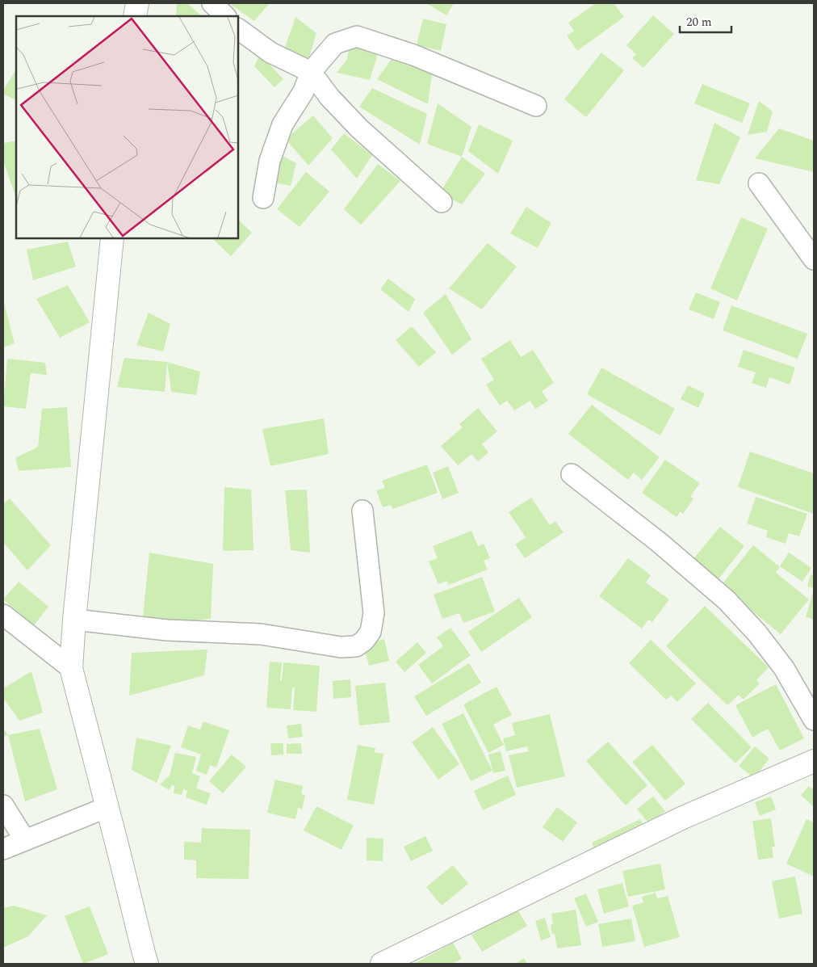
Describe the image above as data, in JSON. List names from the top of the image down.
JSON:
{
  "scale_bar": "20 m"
}
